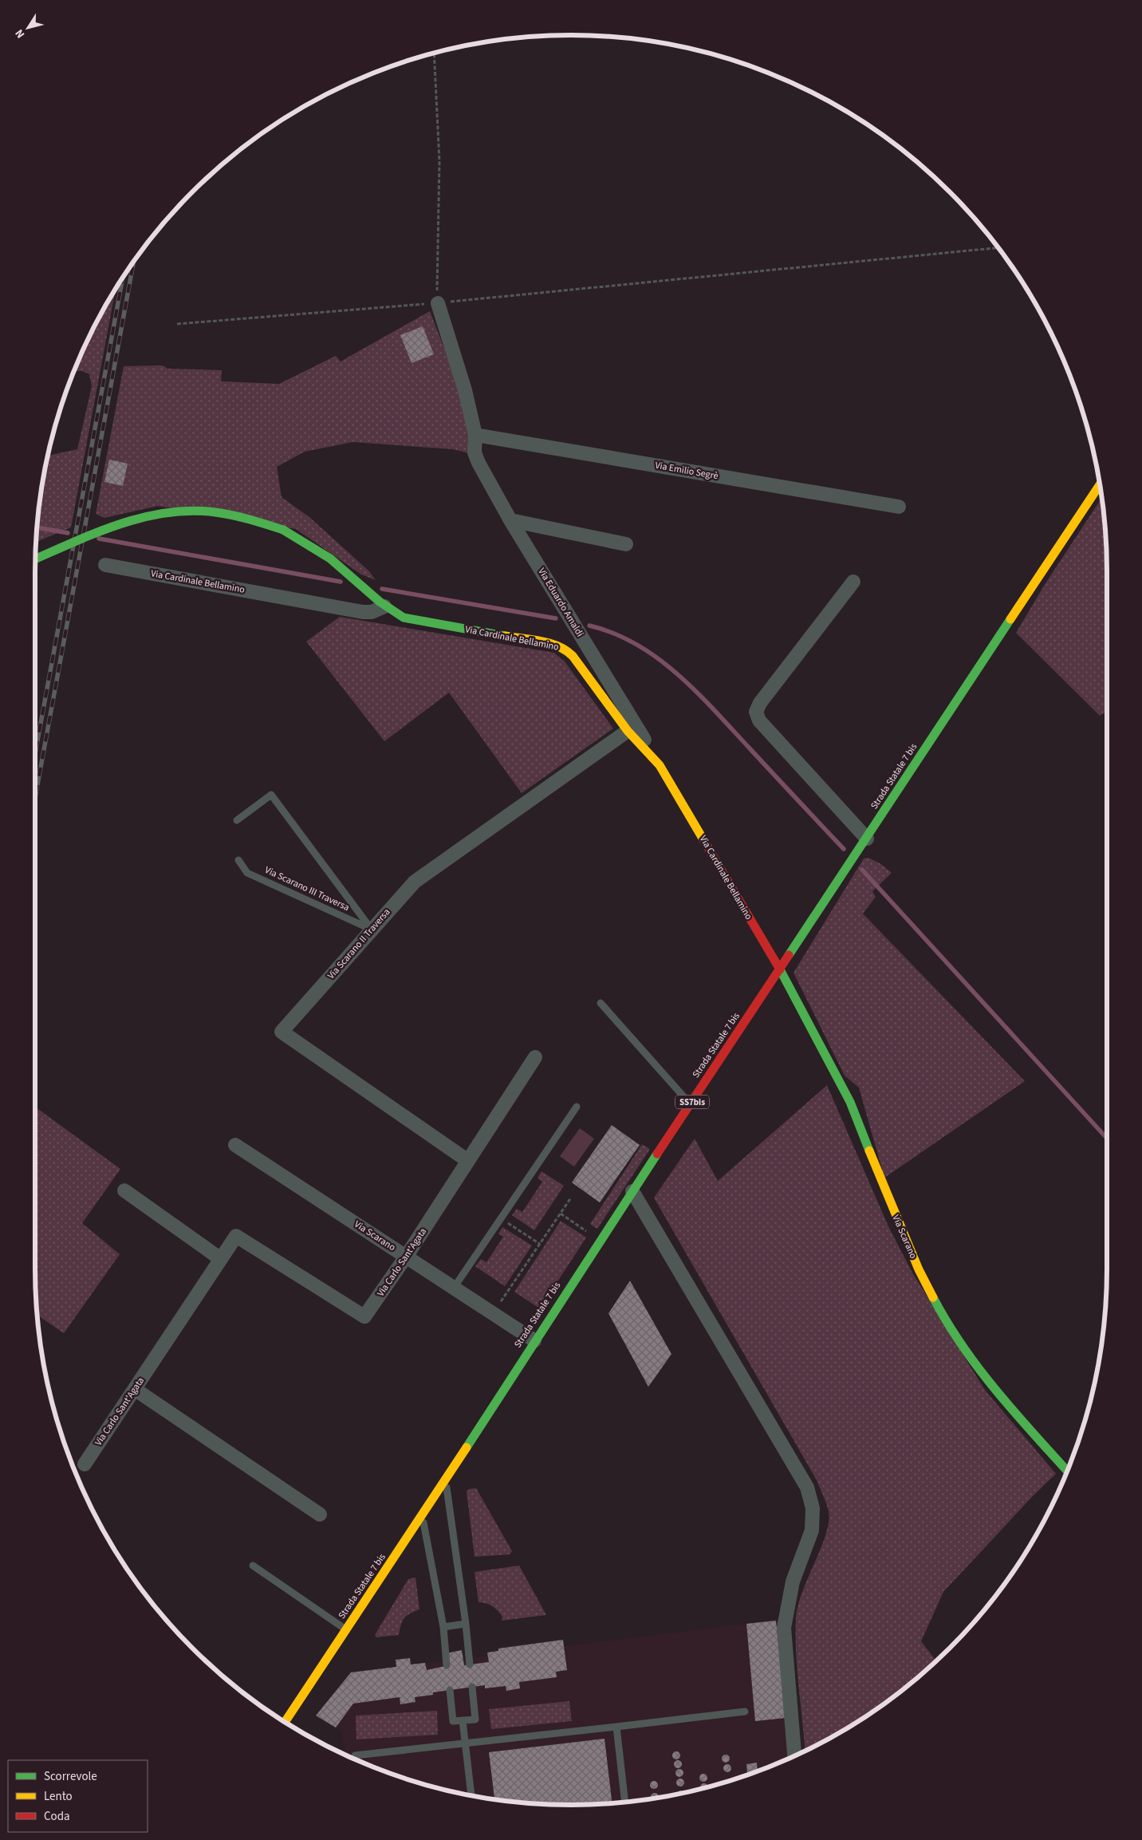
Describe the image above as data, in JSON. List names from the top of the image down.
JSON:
{
  "streets": {
    "street": [
      "Via Emilio Segrè",
      "Via Cardinale Bellamino",
      "Via Eduardo Amaldi",
      "Strada Statale 7 bis",
      "Via Scarano II Traversa",
      "SS7bis",
      "Via Scarano",
      "Via Carlo Sant'Agata"
    ],
    "lane": ["Via Scarano III Traversa"]
  },
  "crossings": [
    ["Via Emilio Segrè", "Via Eduardo Amaldi"],
    ["Via Cardinale Bellamino", "Via Eduardo Amaldi"],
    ["Via Cardinale Bellamino", "Strada Statale 7 bis"],
    ["Via Cardinale Bellamino", "Via Scarano II Traversa"],
    ["Via Cardinale Bellamino", "Via Scarano"],
    ["Strada Statale 7 bis", "Via Scarano"],
    ["Via Scarano III Traversa", "Via Scarano II Traversa"],
    ["Via Scarano II Traversa", "Via Carlo Sant'Agata"],
    ["Via Scarano", "Via Carlo Sant'Agata"]
  ],
  "legend": ["Scorrevole", "Lento", "Coda"],
  "north": "bottom left"
}
